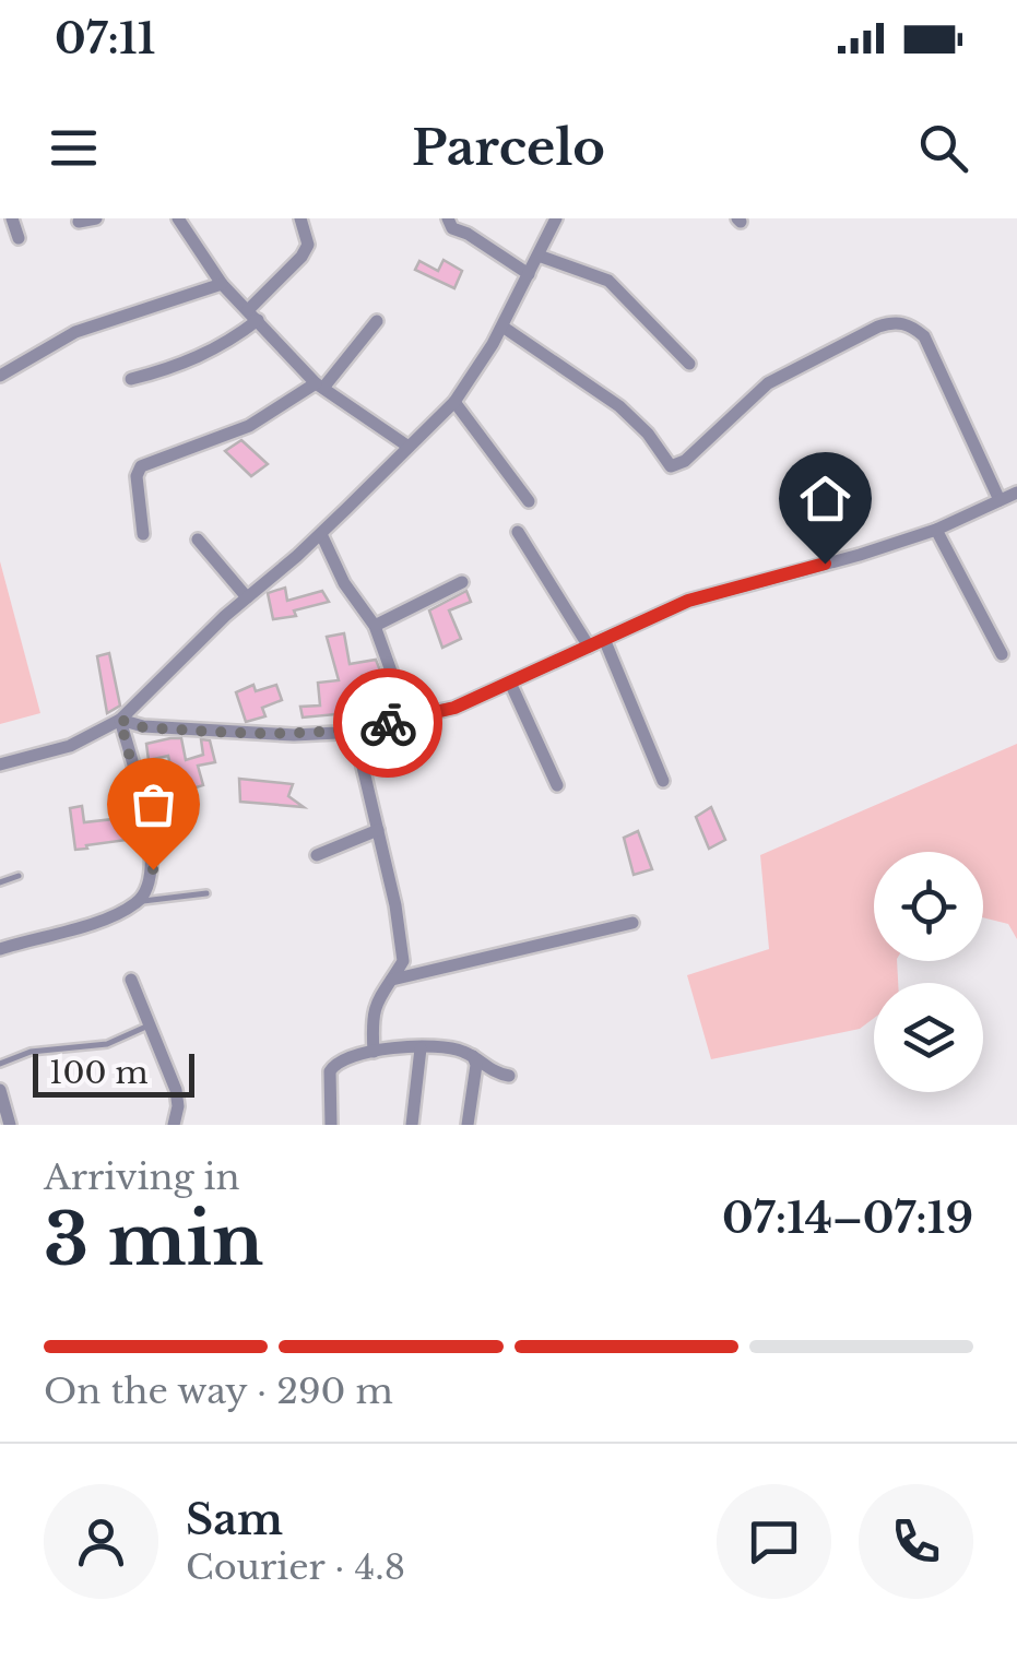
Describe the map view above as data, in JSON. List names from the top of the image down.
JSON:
{
  "scale_bar": "100 m",
  "page": {
    "status": "07:11",
    "header": "Parcelo",
    "scale": "100 m",
    "heading": ["3 min", "Arriving in", "07:14–07:19"],
    "panel": ["Sam", "Courier · 4.8"],
    "bar": "On the way · 290 m"
  }
}
